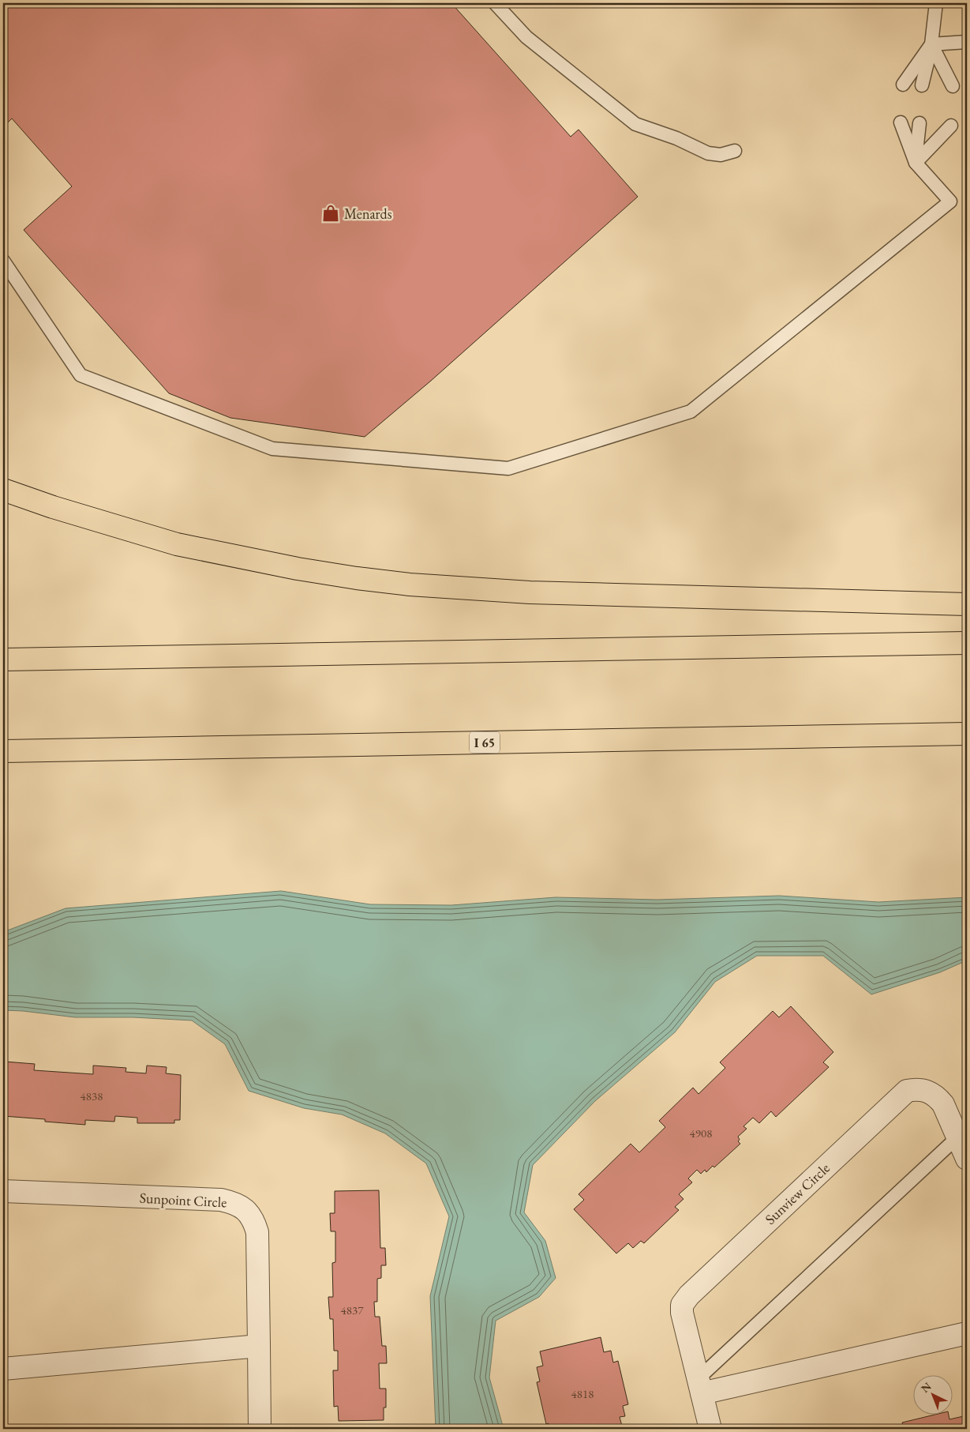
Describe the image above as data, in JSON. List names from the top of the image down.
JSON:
{
  "streets": {
    "highway": ["I 65"],
    "street": ["Sunview Circle", "Sunpoint Circle"]
  },
  "places": {
    "shop": ["Menards"]
  },
  "house_numbers": [
    "4838",
    "4908",
    "4837",
    "4818"
  ],
  "north": "top left"
}
